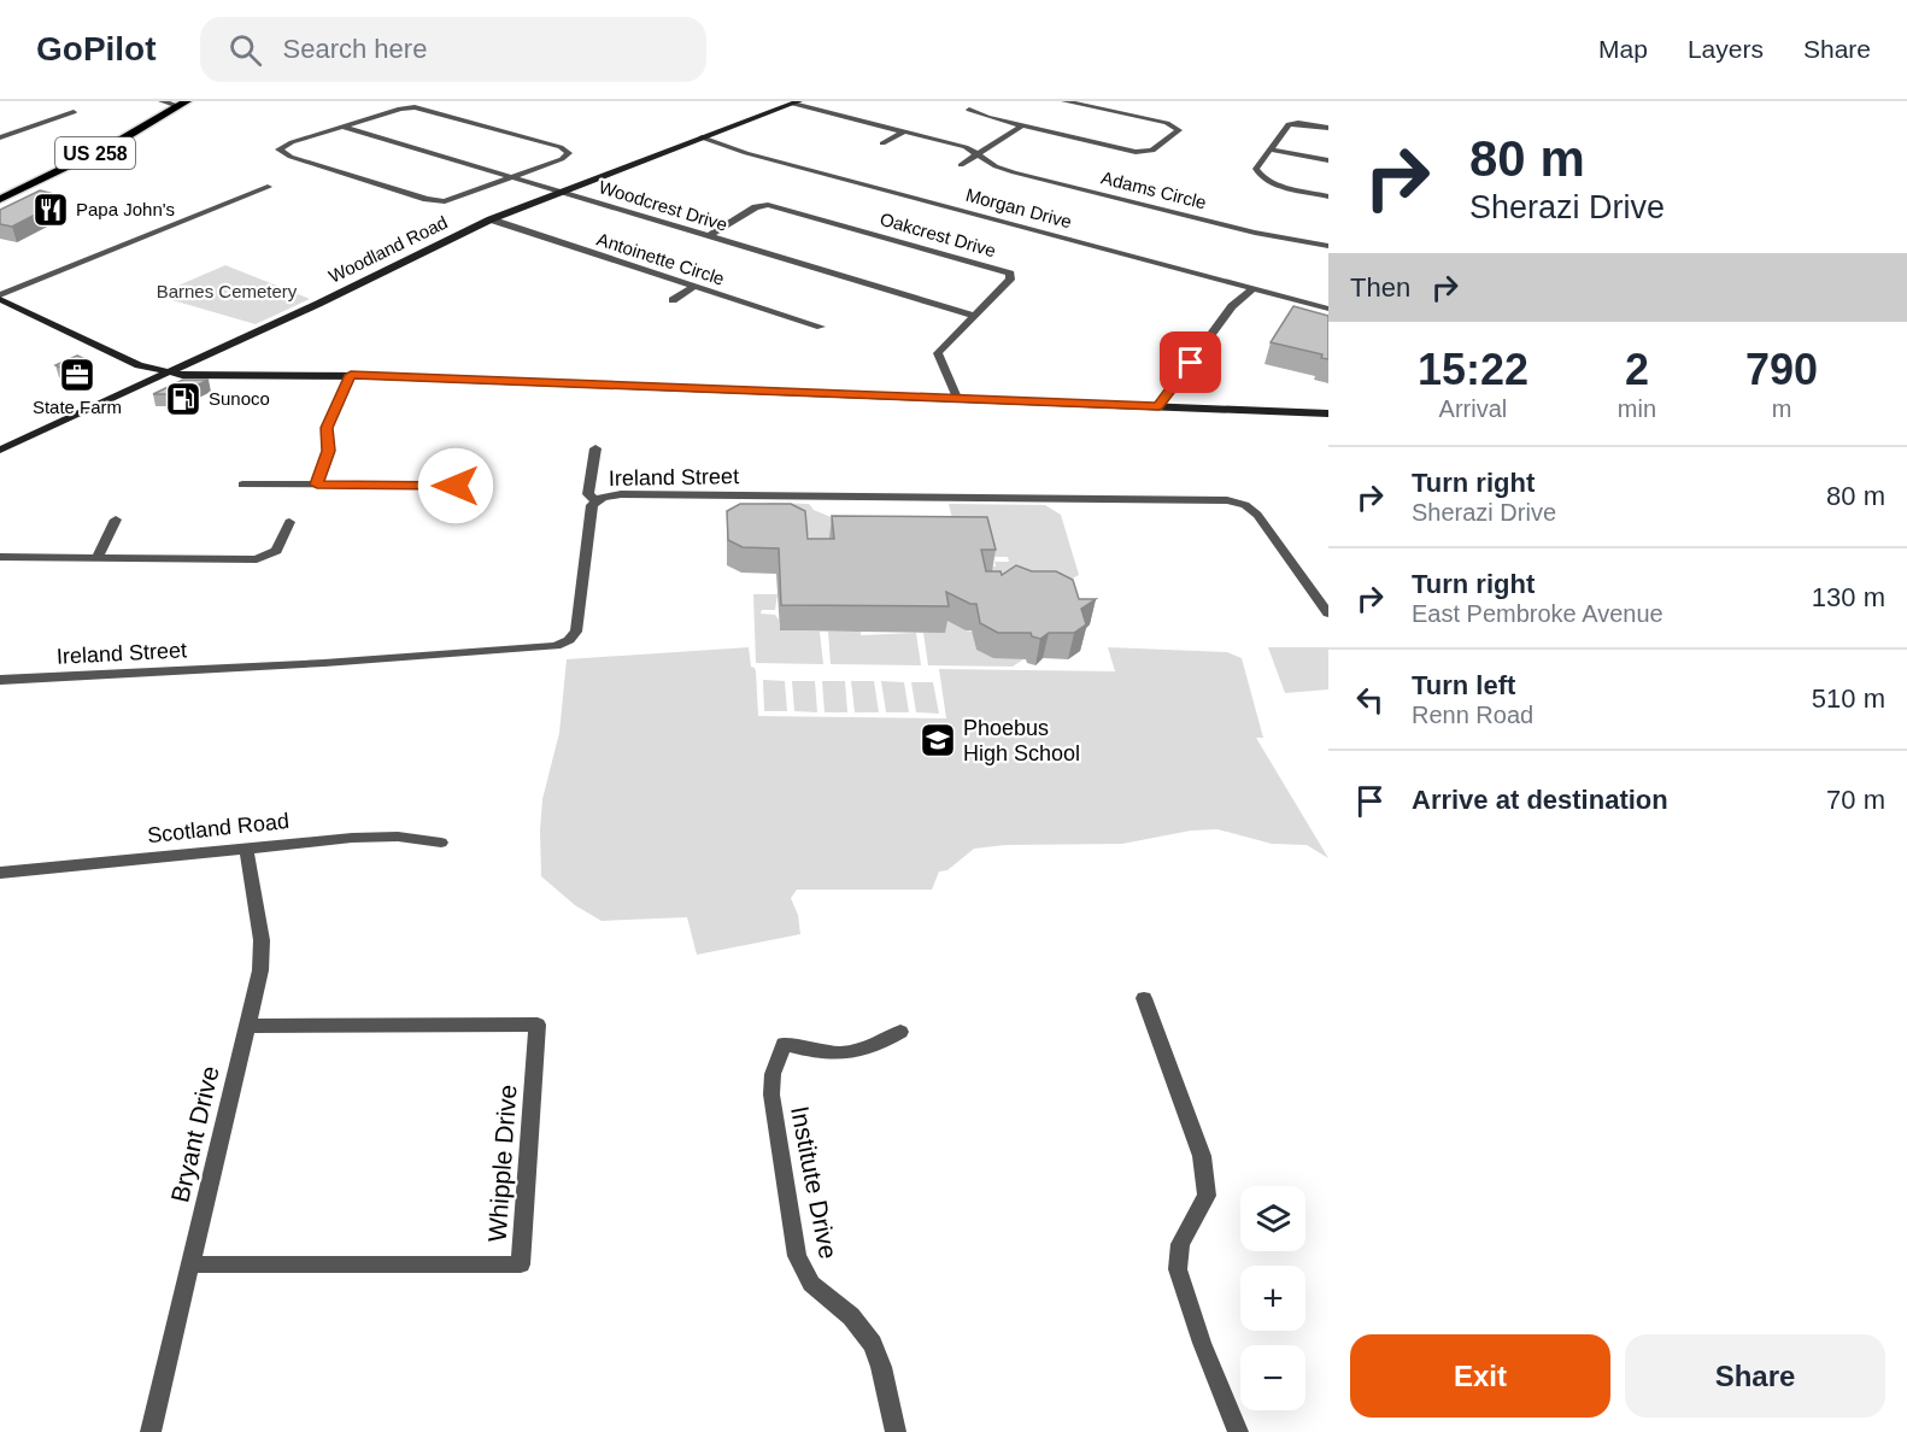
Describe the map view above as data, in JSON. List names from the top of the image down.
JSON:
{
  "streets": {
    "main road": ["US 258", "Woodland Road"],
    "street": [
      "Adams Circle",
      "Woodcrest Drive",
      "Morgan Drive",
      "Oakcrest Drive",
      "Antoinette Circle",
      "Ireland Street",
      "Scotland Road",
      "Bryant Drive",
      "Whipple Drive",
      "Institute Drive"
    ]
  },
  "crossings": [
    ["Adams Circle", "Woodland Road"],
    ["Woodcrest Drive", "Oakcrest Drive"],
    ["Woodcrest Drive", "Woodland Road"],
    ["Morgan Drive", "Woodland Road"],
    ["Woodland Road", "Antoinette Circle"],
    ["Scotland Road", "Bryant Drive"],
    ["Bryant Drive", "Whipple Drive"]
  ],
  "parks": ["Barnes Cemetery"],
  "places": {
    "restaurant": ["Papa John's"],
    "office": ["State Farm"],
    "fuel station": ["Sunoco"],
    "school or university": ["Phoebus High School"]
  },
  "page": {
    "header": "GoPilot",
    "search": "Search here",
    "nav": ["Map", "Layers", "Share"],
    "turn": ["80 m", "Sherazi Drive"],
    "then": "Then",
    "eta": [
      "15:22",
      "Arrival",
      "2",
      "min",
      "790",
      "m"
    ],
    "list": [
      {
        "name": "Turn right",
        "note": "Sherazi Drive",
        "value": "80 m"
      },
      {
        "name": "Turn right",
        "note": "East Pembroke Avenue",
        "value": "130 m"
      },
      {
        "name": "Turn left",
        "note": "Renn Road",
        "value": "510 m"
      },
      {
        "name": "Arrive at destination",
        "value": "70 m"
      }
    ],
    "map_buttons": ["+", "−"],
    "buttons": ["Exit", "Share"]
  }
}
